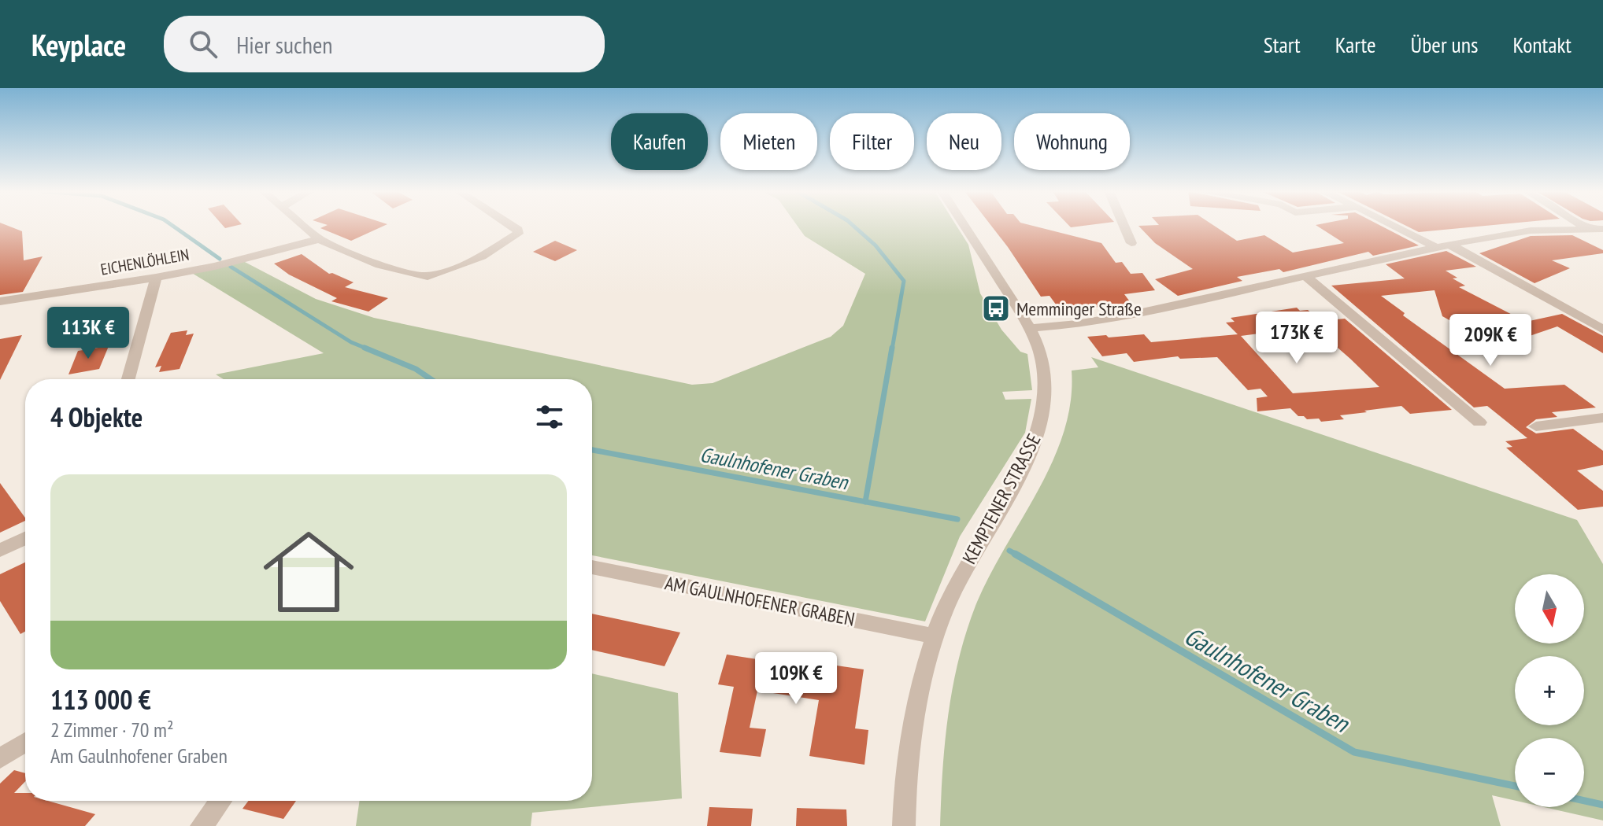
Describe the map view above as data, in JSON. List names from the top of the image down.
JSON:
{
  "streets": {
    "street": ["EICHENLÖHLEIN", "KEMPTENER STRASSE", "AM GAULNHOFENER GRABEN"]
  },
  "crossings": [
    ["KEMPTENER STRASSE", "AM GAULNHOFENER GRABEN"]
  ],
  "water": ["Gaulnhofener Graben"],
  "places": {
    "bus stop": ["Memminger Straße"]
  },
  "north": "bottom",
  "page": {
    "header": "Keyplace",
    "search": "Hier suchen",
    "nav": [
      "Start",
      "Karte",
      "Über uns",
      "Kontakt"
    ],
    "chip": [
      "Kaufen",
      "Mieten",
      "Filter",
      "Neu",
      "Wohnung"
    ],
    "price": [
      "113K €",
      "173K €",
      "209K €",
      "109K €"
    ],
    "heading": "4 Objekte",
    "list": [
      {
        "name": "113 000 €",
        "note": "2 Zimmer · 70 m² · Am Gaulnhofener Graben"
      }
    ],
    "map_buttons": ["+", "−"]
  }
}
